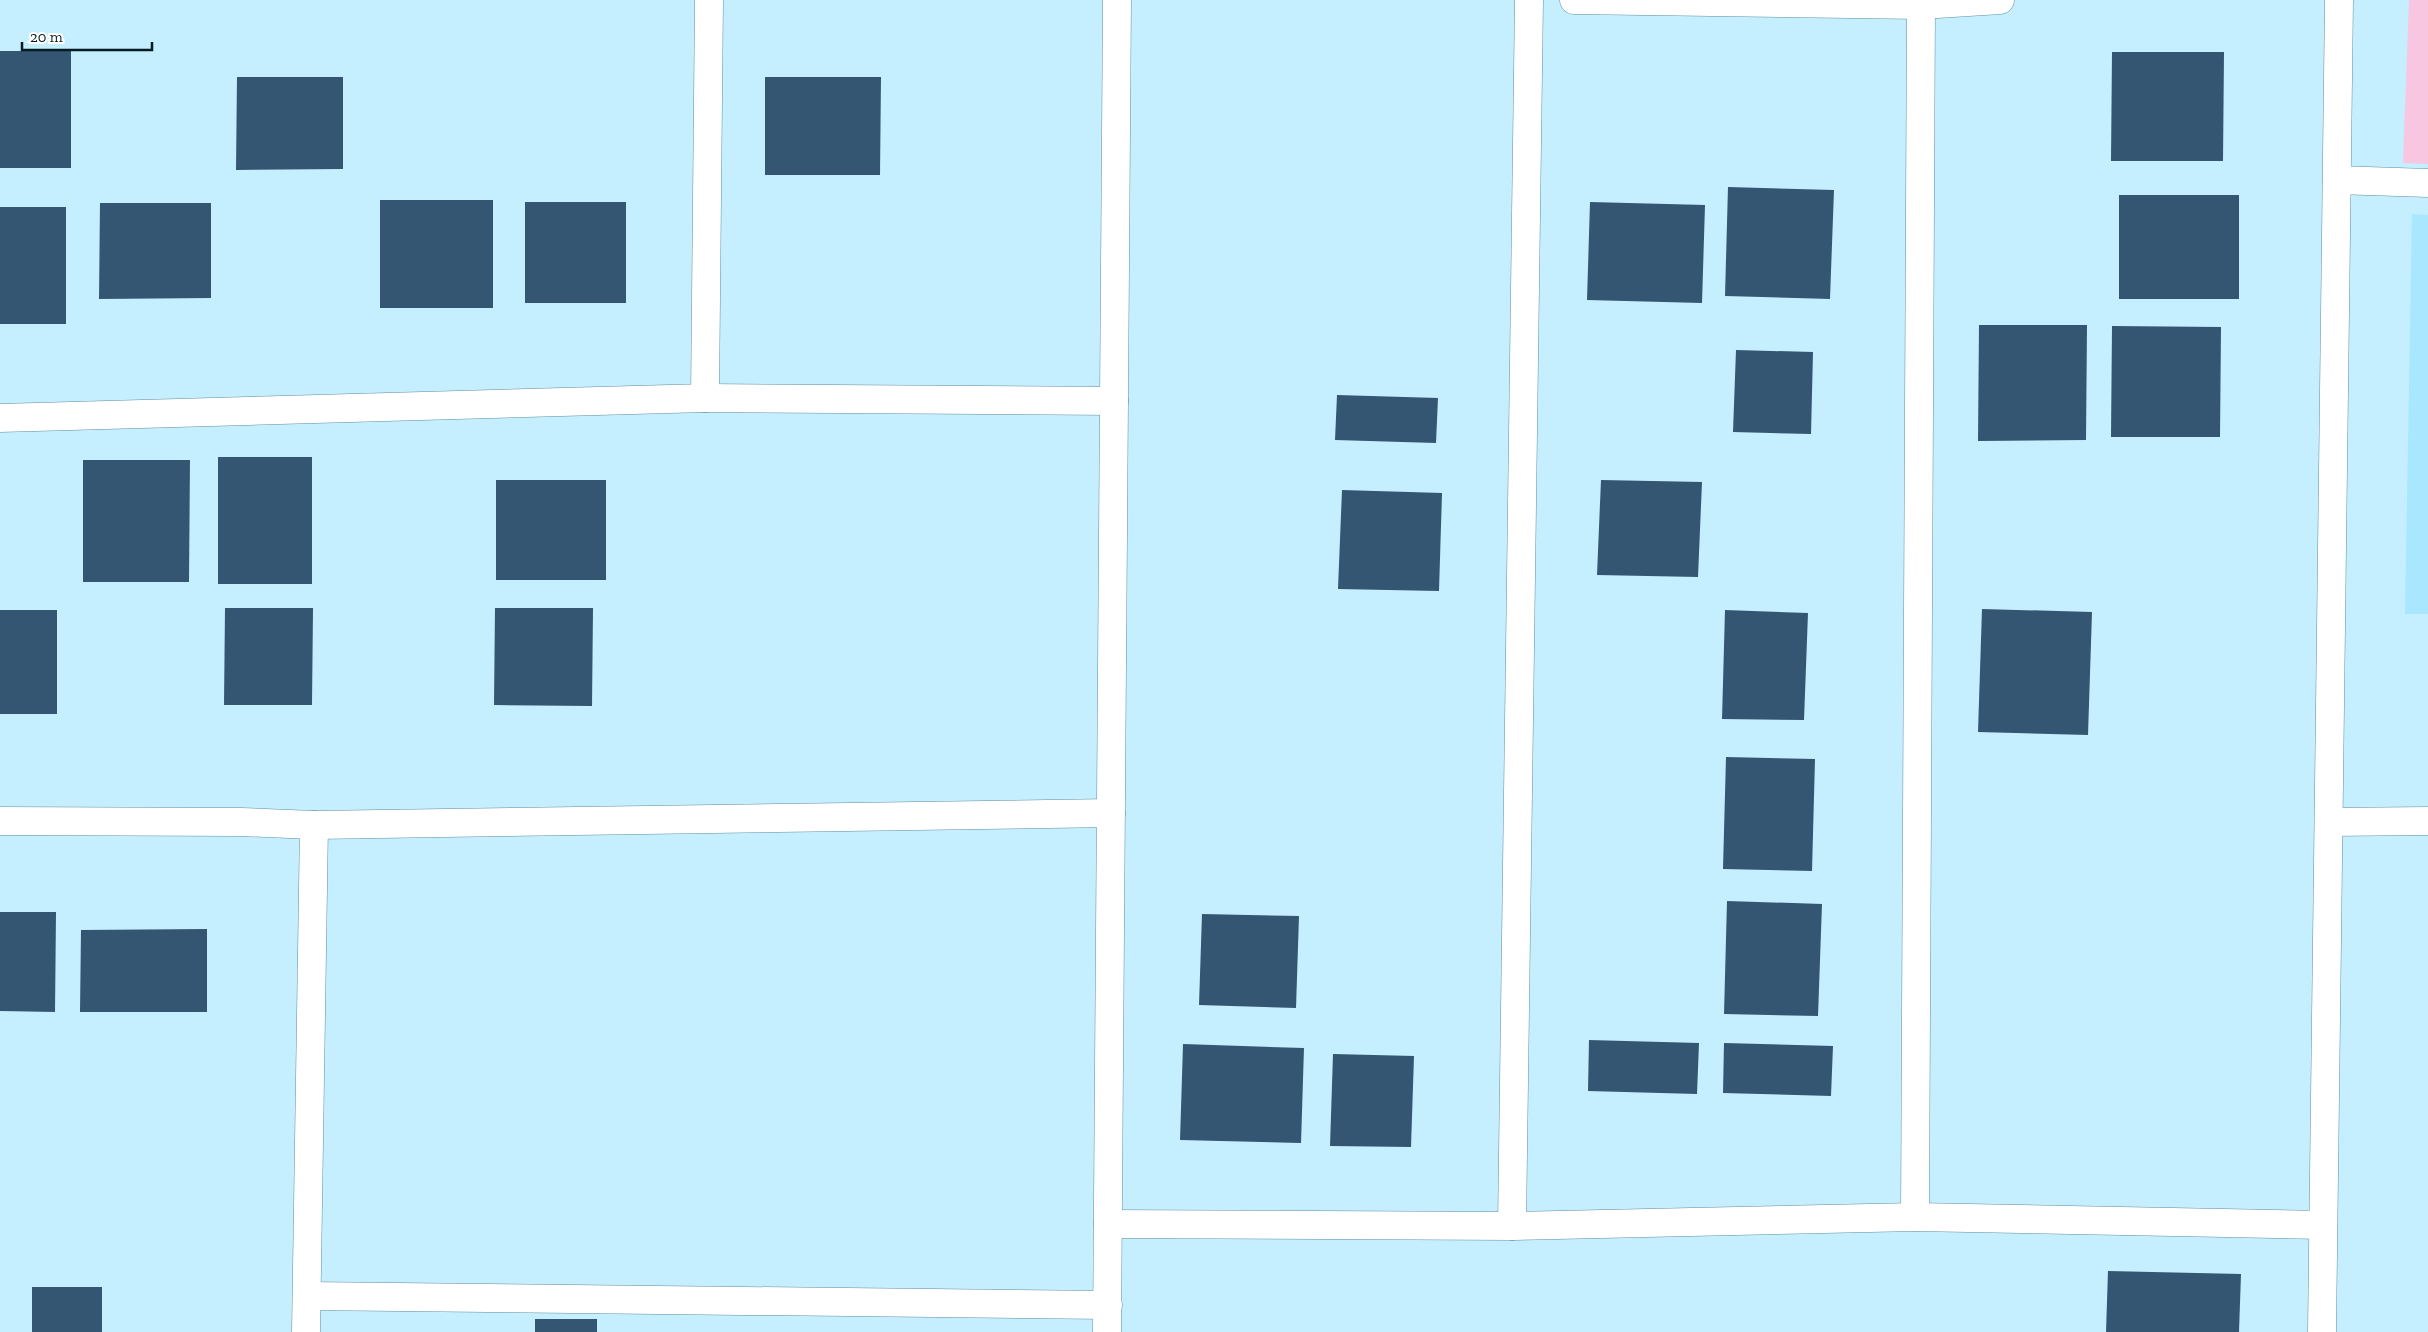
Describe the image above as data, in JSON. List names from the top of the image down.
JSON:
{
  "scale_bar": "20 m"
}
